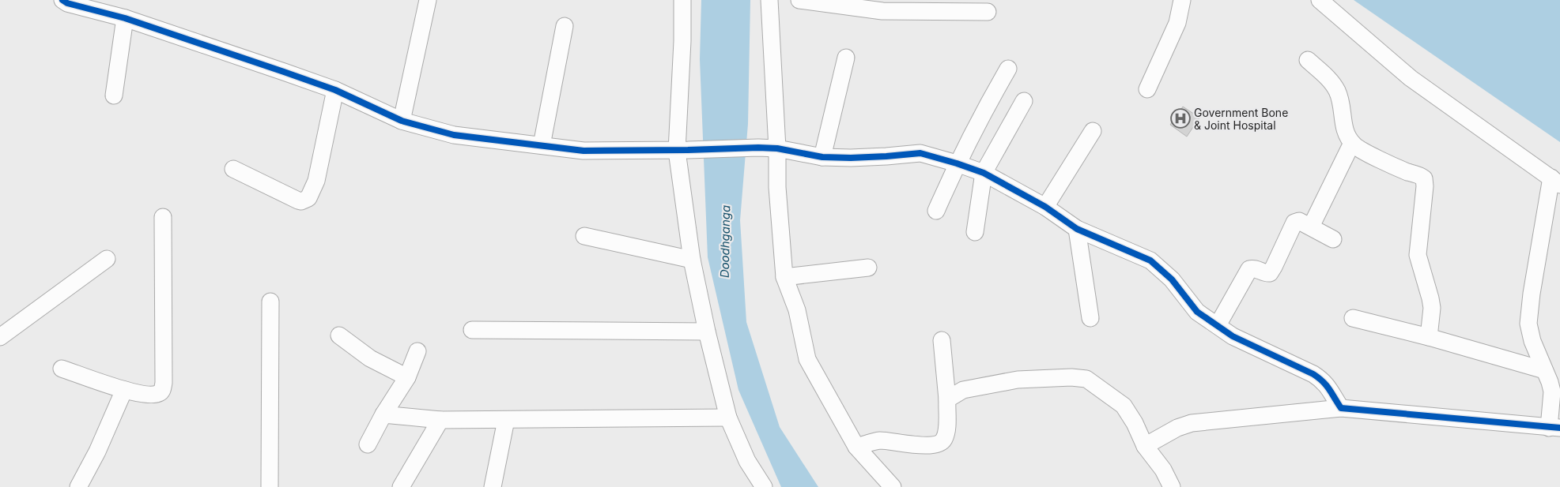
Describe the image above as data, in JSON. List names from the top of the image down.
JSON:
{
  "water": ["Doodhganga"],
  "places": {
    "hospital": ["Government Bone & Joint Hospital"]
  }
}
